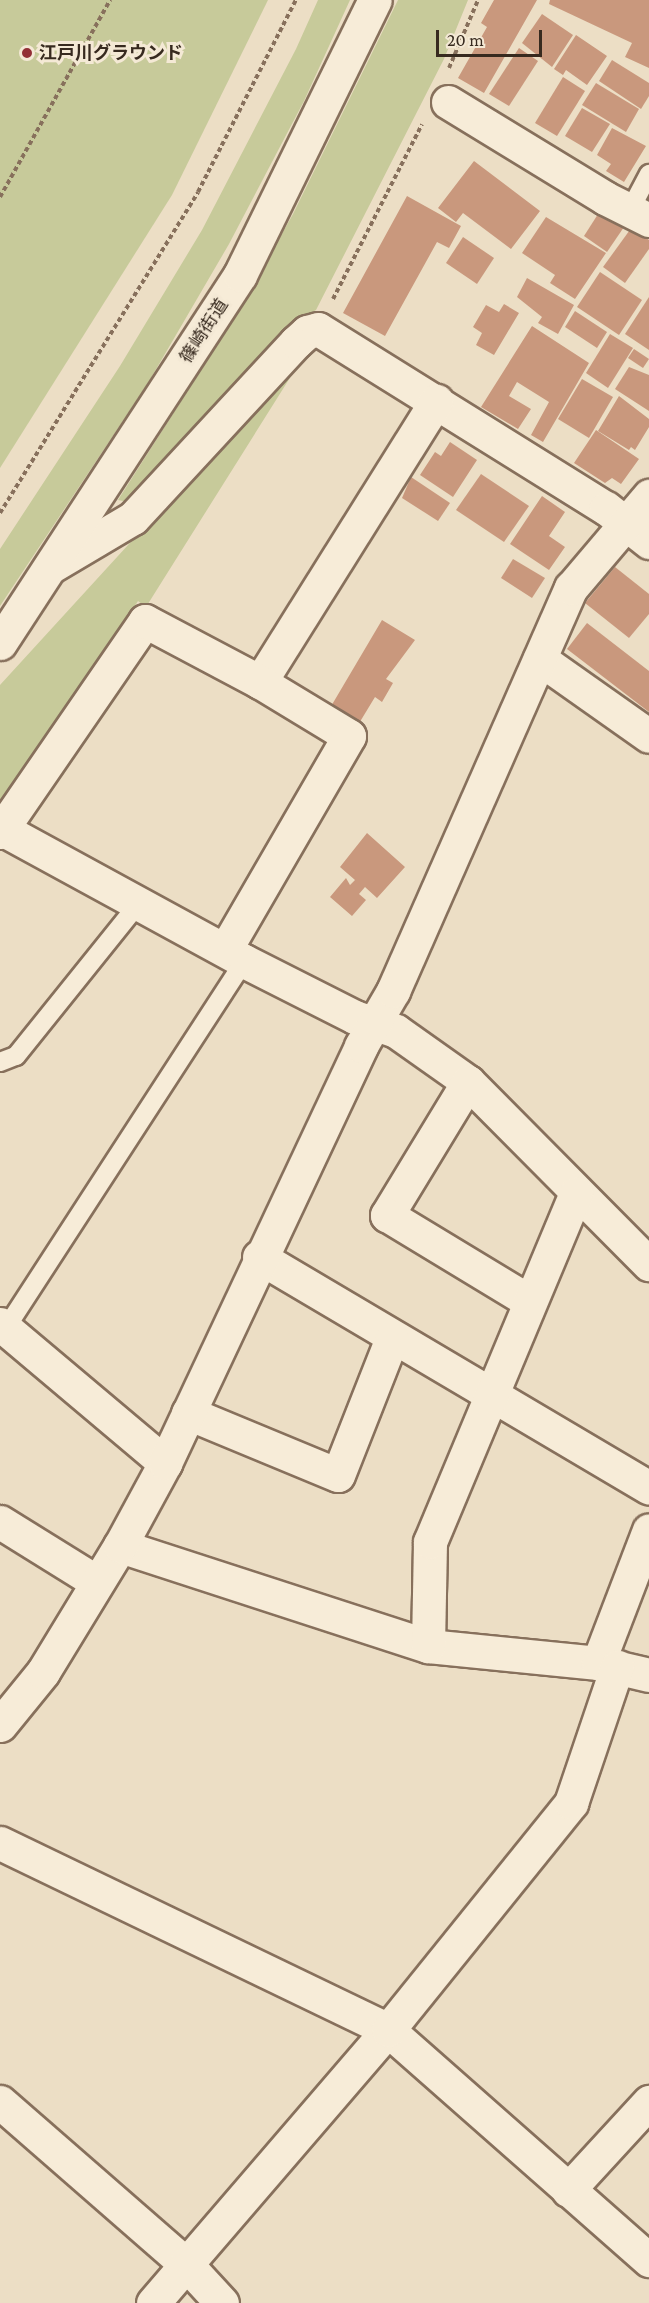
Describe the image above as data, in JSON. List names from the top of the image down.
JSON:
{
  "streets": {
    "street": ["篠崎街道"]
  },
  "places": ["江戸川グラウンド"],
  "scale_bar": "20 m"
}
